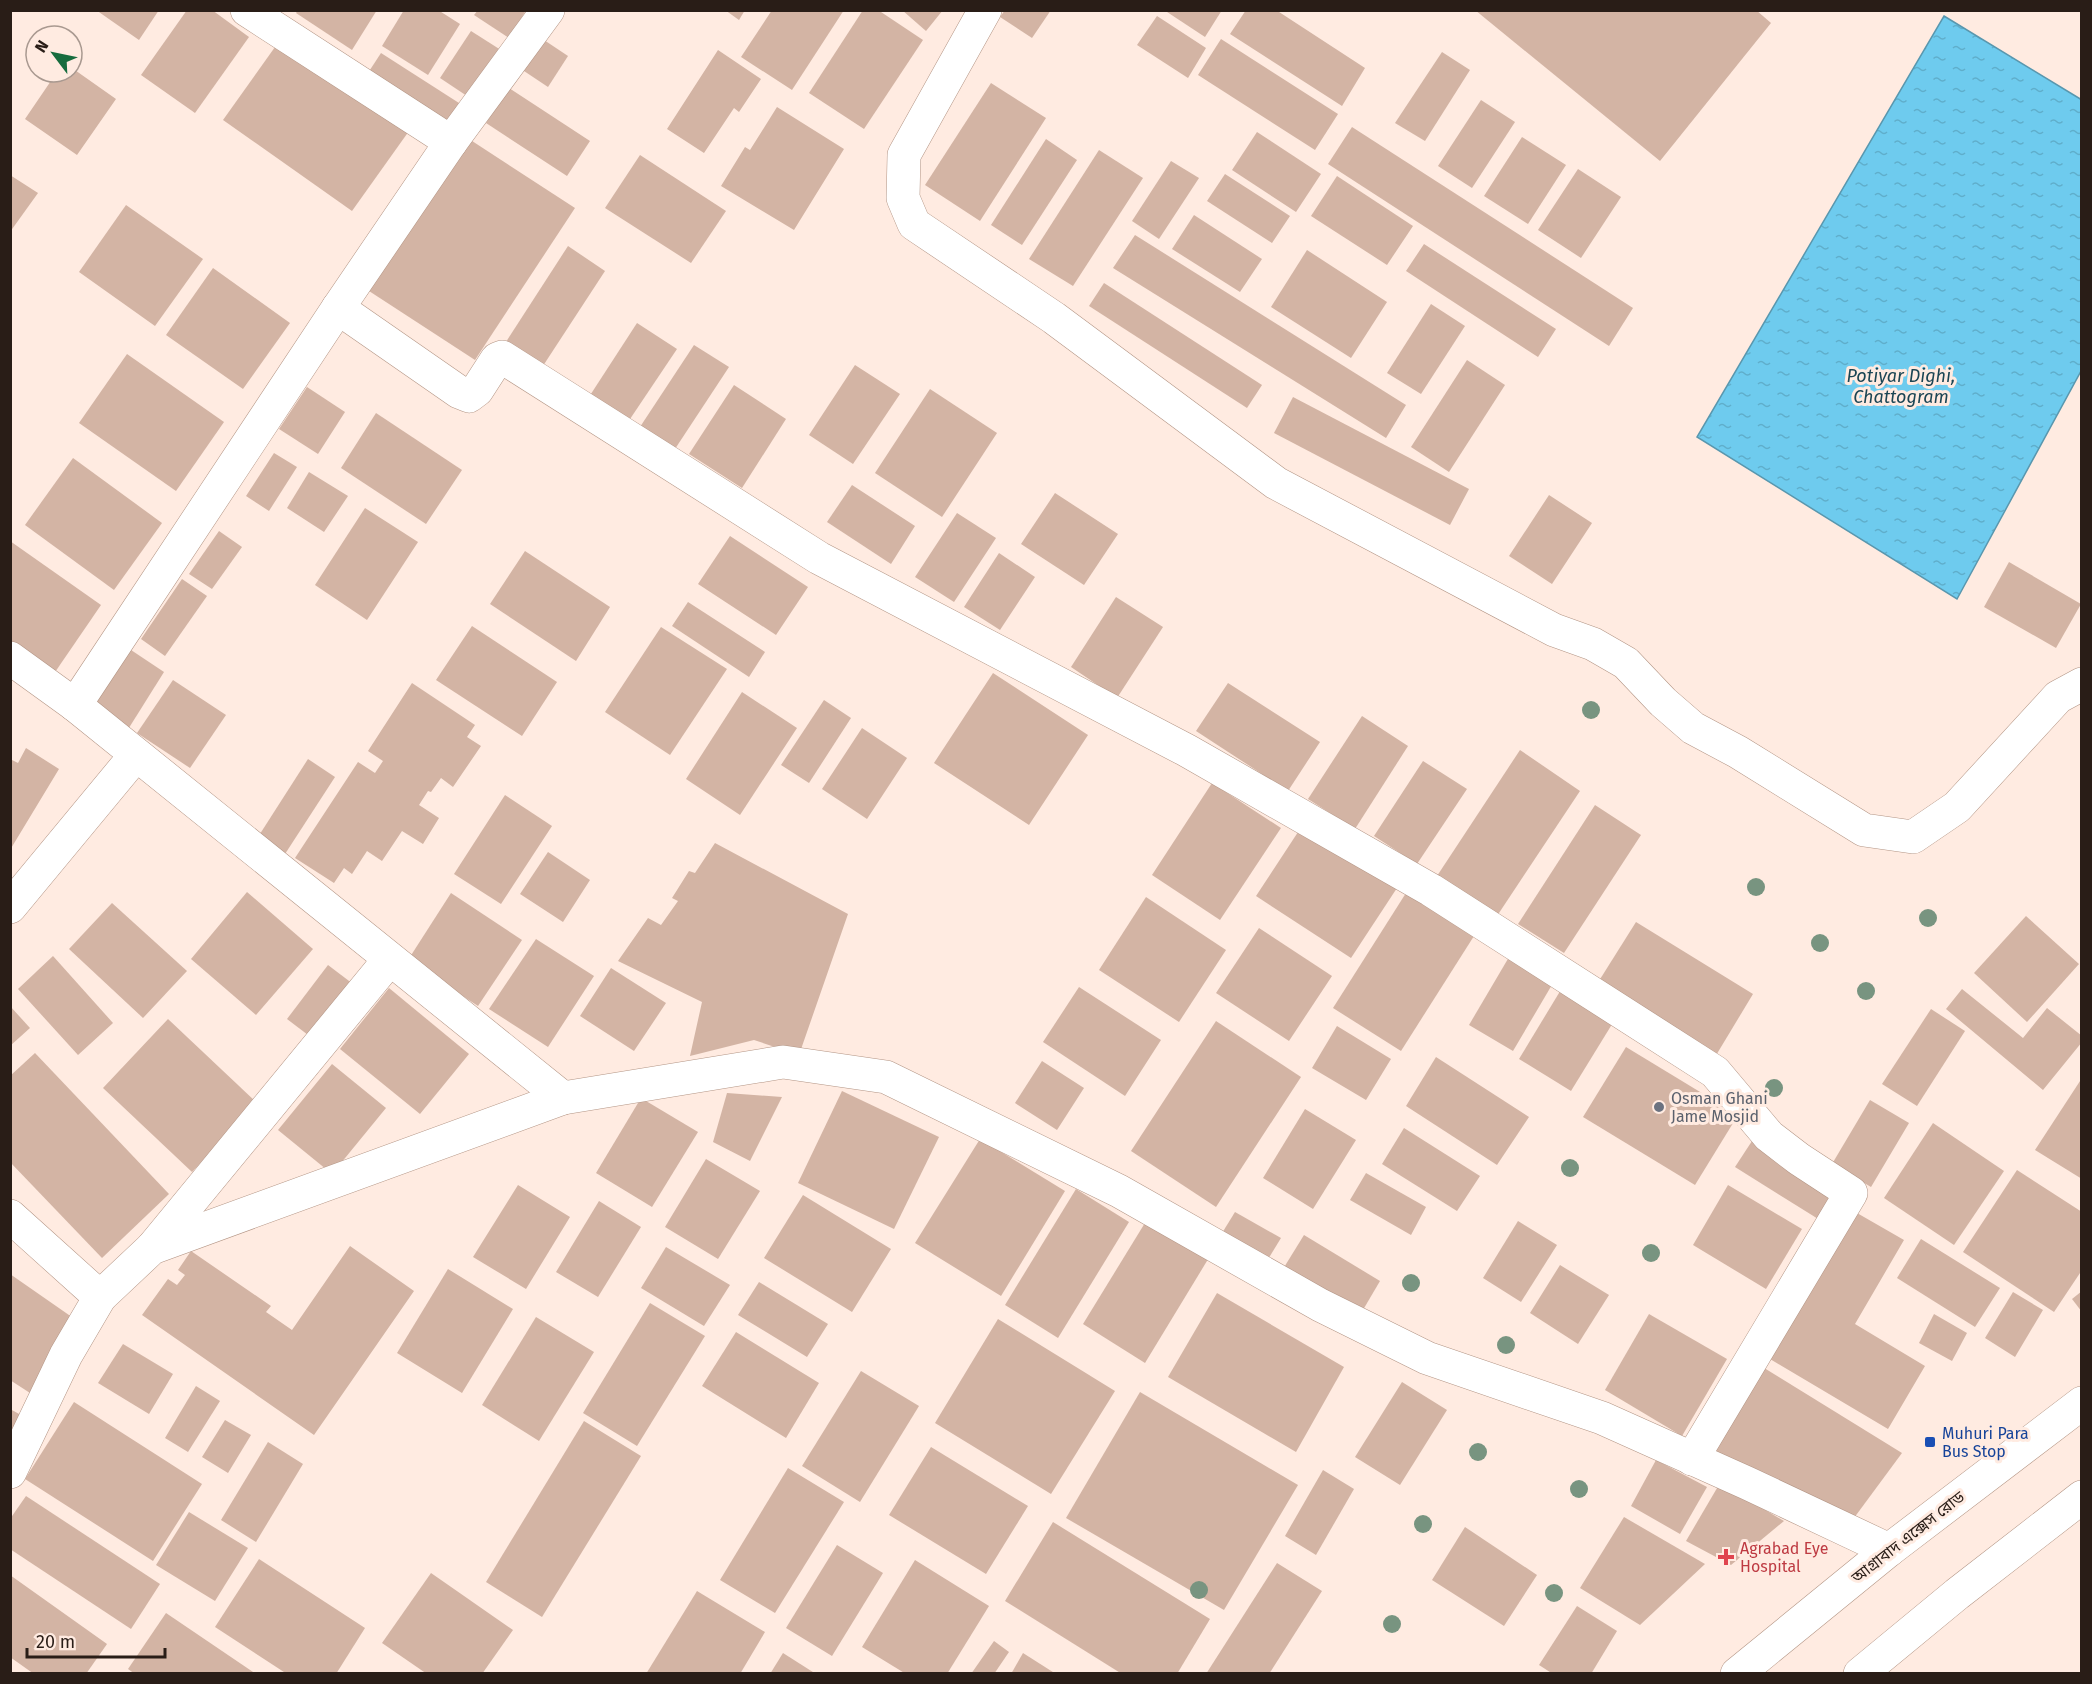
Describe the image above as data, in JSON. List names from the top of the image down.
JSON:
{
  "streets": {
    "street": ["আগ্রাবাদ এক্সেস রোড"]
  },
  "water": ["Potiyar Dighi, Chattogram"],
  "places": {
    "other": ["Osman Ghani Jame Mosjid"],
    "transit": ["Muhuri Para Bus Stop"],
    "health": ["Agrabad Eye Hospital"]
  },
  "scale_bar": "20 m",
  "north": "top left"
}
